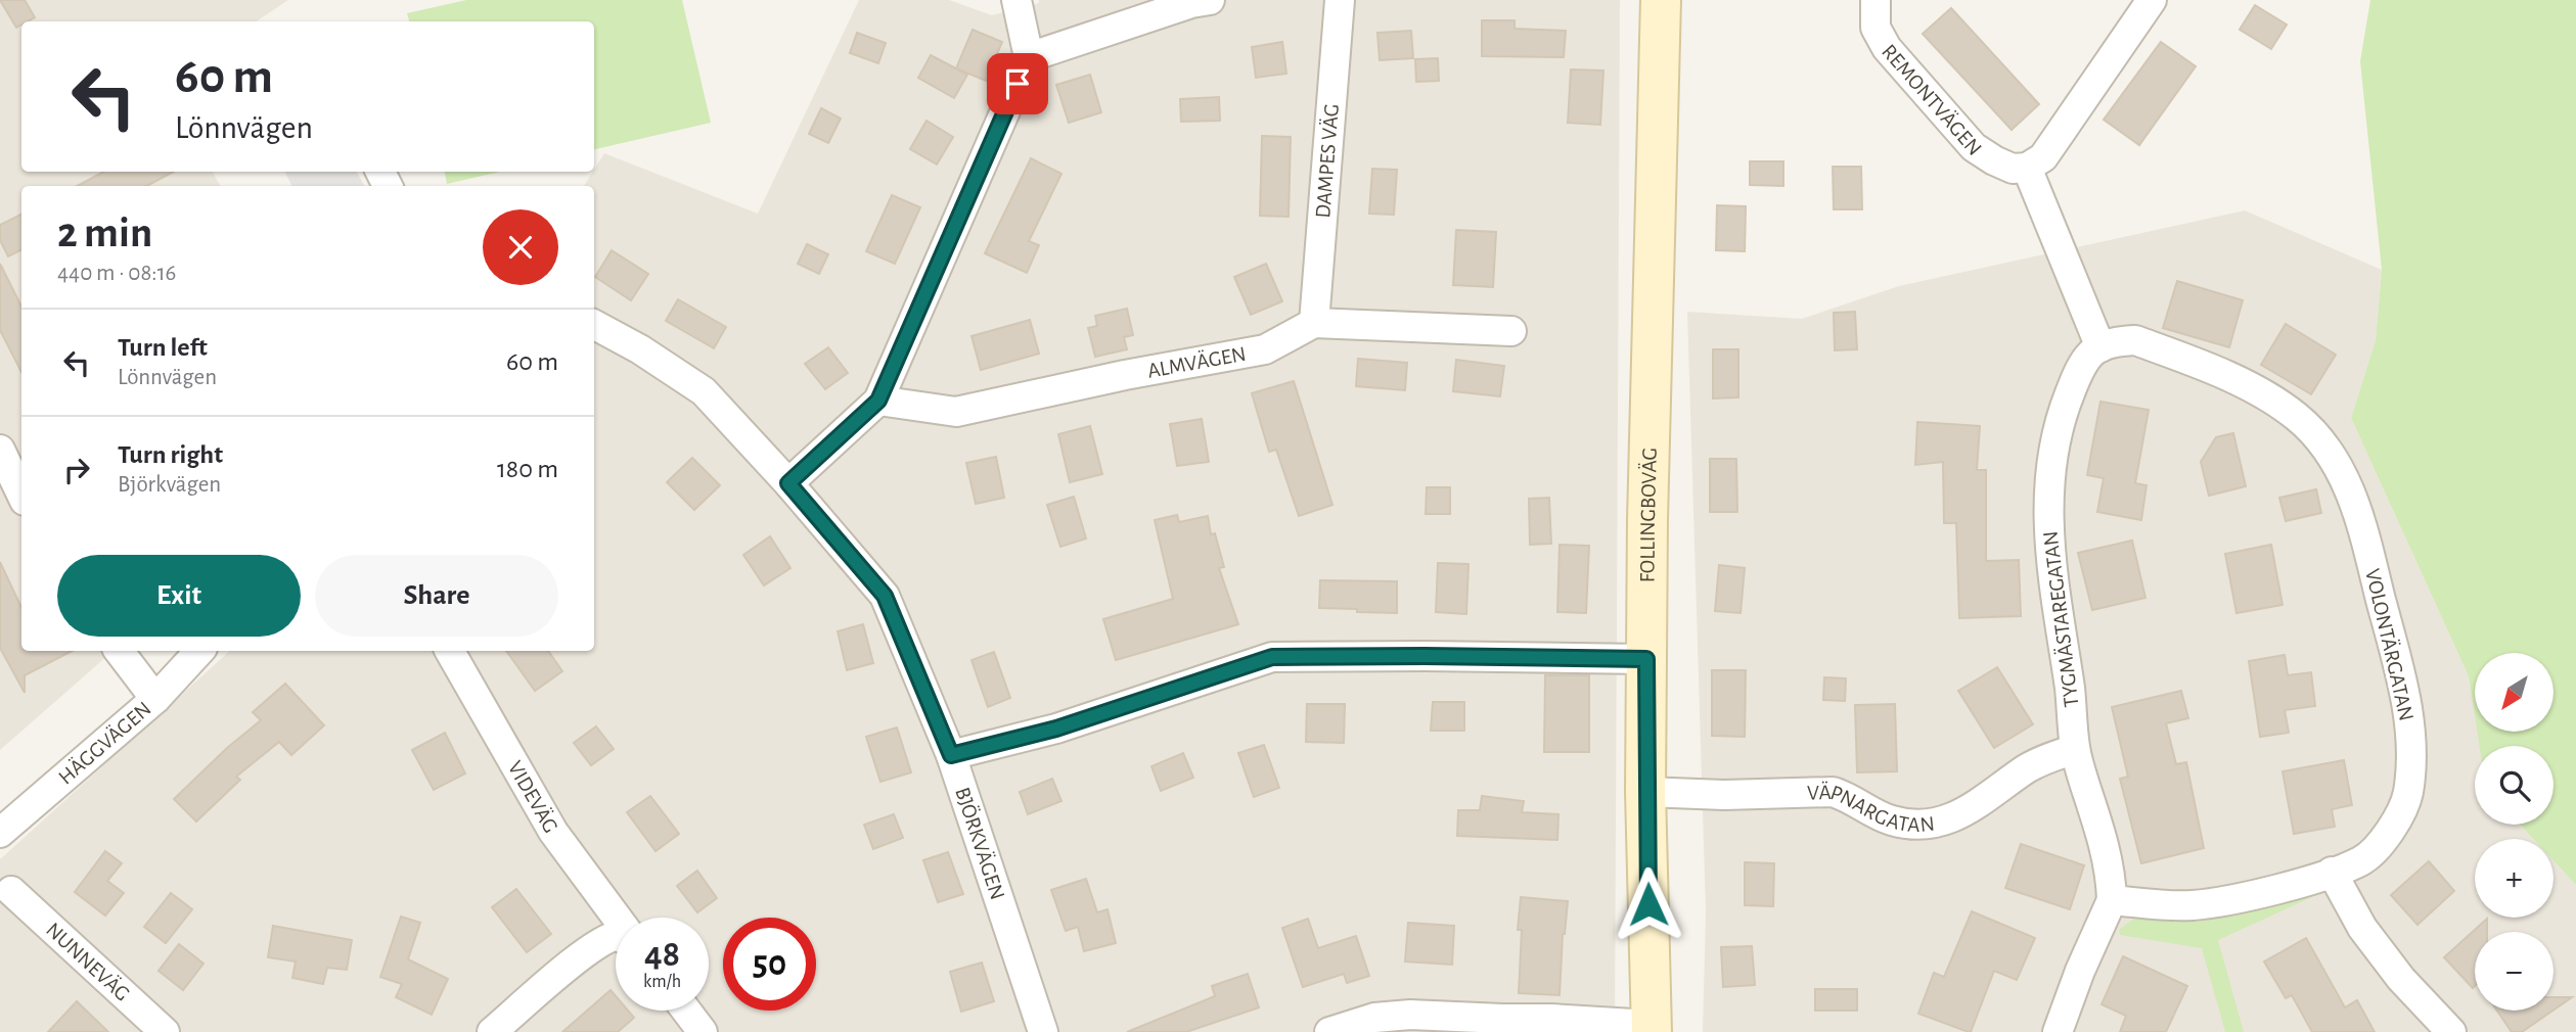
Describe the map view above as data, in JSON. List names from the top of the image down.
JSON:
{
  "streets": {
    "main road": ["FOLLINGBOVÄG"],
    "street": [
      "REMONTVÄGEN",
      "DAMPES VÄG",
      "ALMVÄGEN",
      "TYGMÄSTAREGATAN",
      "VOLONTÄRGATAN",
      "HÄGGVÄGEN",
      "VIDEVÄG",
      "VÄPNARGATAN",
      "BJÖRKVÄGEN",
      "NUNNEVÄG"
    ]
  },
  "crossings": [
    ["DAMPES VÄG", "ALMVÄGEN"],
    ["FOLLINGBOVÄG", "VÄPNARGATAN"],
    ["TYGMÄSTAREGATAN", "VOLONTÄRGATAN"],
    ["TYGMÄSTAREGATAN", "VÄPNARGATAN"]
  ],
  "north": "bottom left",
  "page": {
    "turn": ["60 m", "Lönnvägen"],
    "heading": ["2 min", "440 m · 08:16"],
    "list": [
      {
        "name": "Turn left",
        "note": "Lönnvägen",
        "value": "60 m"
      },
      {
        "name": "Turn right",
        "note": "Björkvägen",
        "value": "180 m"
      }
    ],
    "buttons": ["Exit", "Share"],
    "map_buttons": ["+", "−"],
    "speed": "48 km/h",
    "limit": "50"
  }
}
